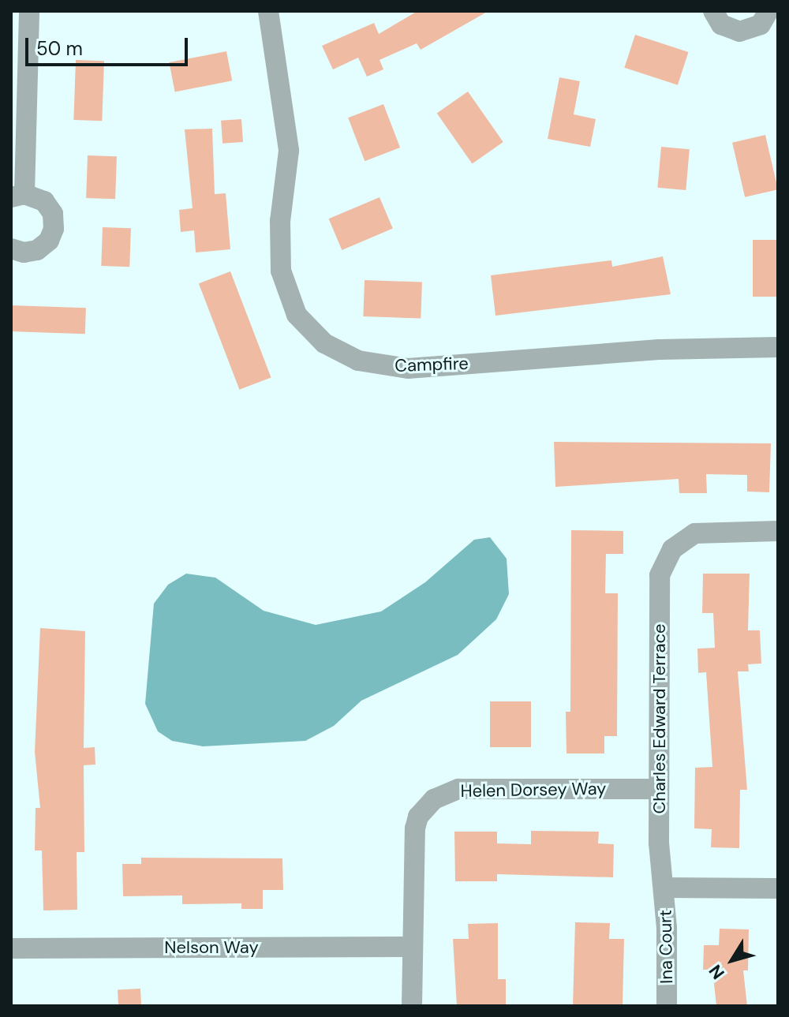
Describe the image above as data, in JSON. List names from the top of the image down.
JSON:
{
  "streets": {
    "street": [
      "Campfire",
      "Charles Edward Terrace",
      "Helen Dorsey Way",
      "Ina Court",
      "Nelson Way"
    ]
  },
  "crossings": [
    ["Charles Edward Terrace", "Helen Dorsey Way"],
    ["Charles Edward Terrace", "Ina Court"],
    ["Helen Dorsey Way", "Nelson Way"]
  ],
  "scale_bar": "50 m",
  "north": "bottom left"
}
